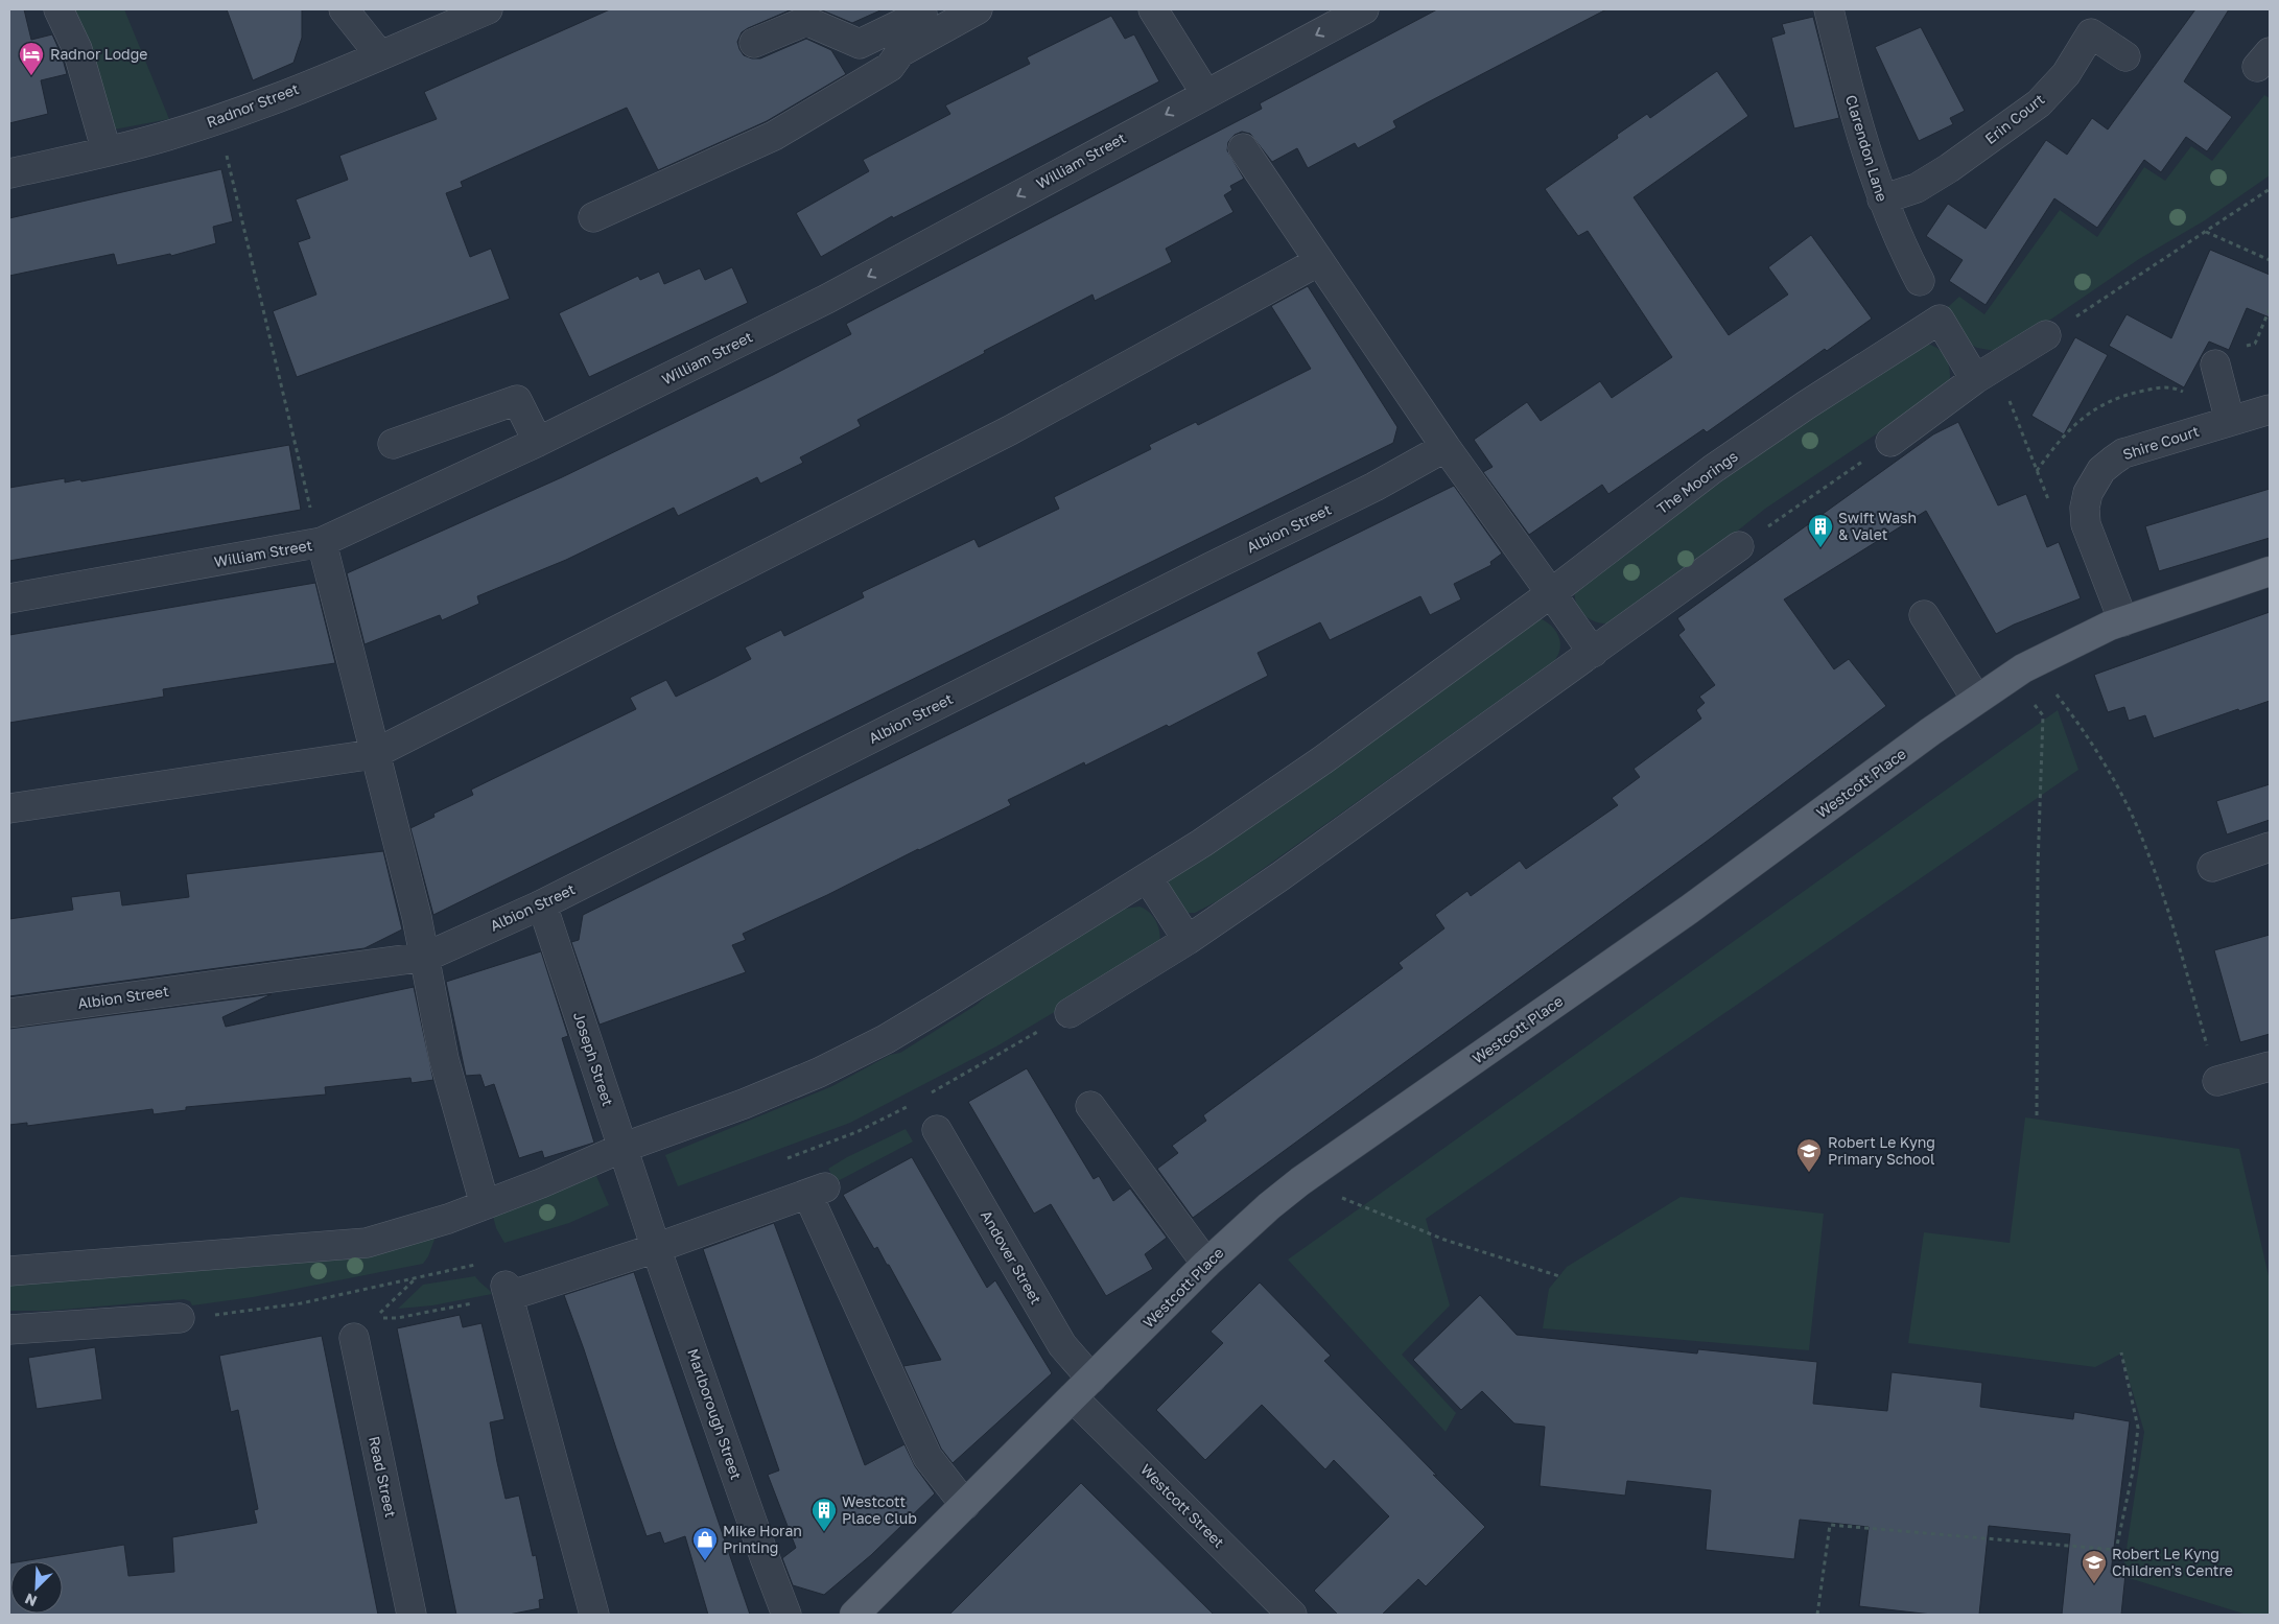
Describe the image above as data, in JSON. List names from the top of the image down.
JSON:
{
  "streets": {
    "main road": ["Westcott Place"],
    "street": [
      "Radnor Street",
      "Erin Court",
      "Clarendon Lane",
      "William Street",
      "Shire Court",
      "The Moorings",
      "Albion Street",
      "Joseph Street",
      "Andover Street",
      "Marlborough Street",
      "Read Street",
      "Westcott Street"
    ]
  },
  "crossings": [
    ["Erin Court", "Clarendon Lane"],
    ["Shire Court", "Westcott Place"],
    ["Albion Street", "Joseph Street"],
    ["Westcott Place", "Andover Street"],
    ["Westcott Place", "Westcott Street"],
    ["Joseph Street", "Marlborough Street"],
    ["Andover Street", "Westcott Street"]
  ],
  "places": {
    "hotel": ["Radnor Lodge"],
    "building": ["Swift Wash & Valet", "Westcott Place Club"],
    "school or university": ["Robert Le Kyng Primary School", "Robert Le Kyng Children's Centre"],
    "shop": ["Mike Horan Printing"]
  },
  "north": "bottom left"
}
